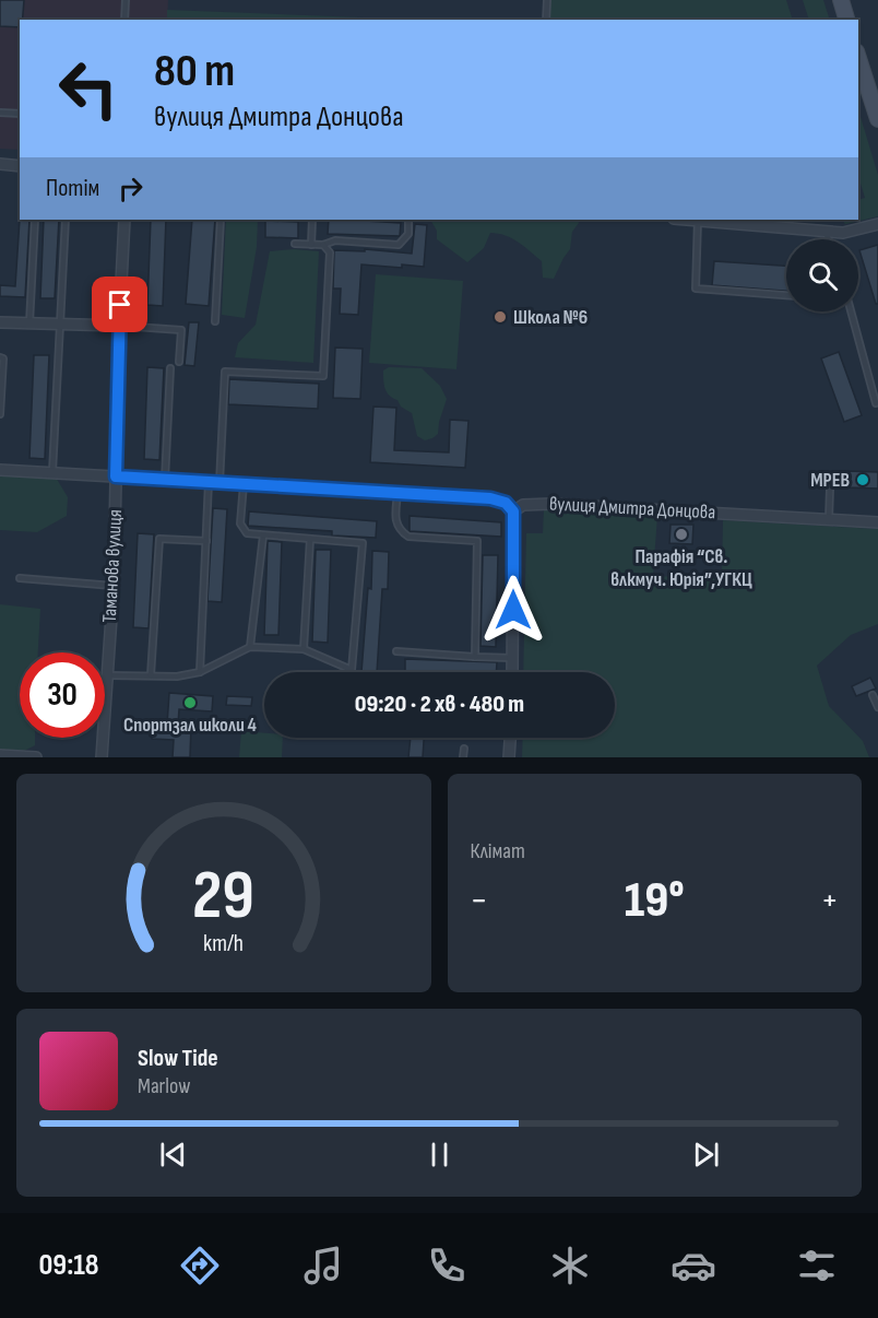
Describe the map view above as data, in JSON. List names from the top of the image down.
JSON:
{
  "streets": {
    "street": ["вулиця Дмитра Донцова", "Таманова вулиця"]
  },
  "places": [
    "Школа №6",
    "МРЕВ",
    "Парафія “Св. влкмуч. Юрія”,УГКЦ",
    "Спортзал школи 4"
  ],
  "page": {
    "turn": ["80 m", "вулиця Дмитра Донцова"],
    "then": "Потім",
    "limit": "30",
    "trip": "09:20 · 2 хв · 480 m",
    "tile": "Клімат",
    "heat": ["−", "19°", "+"],
    "song": ["Slow Tide", "Marlow"],
    "tabs": "09:18",
    "gauge": ["29", "km/h"]
  }
}
